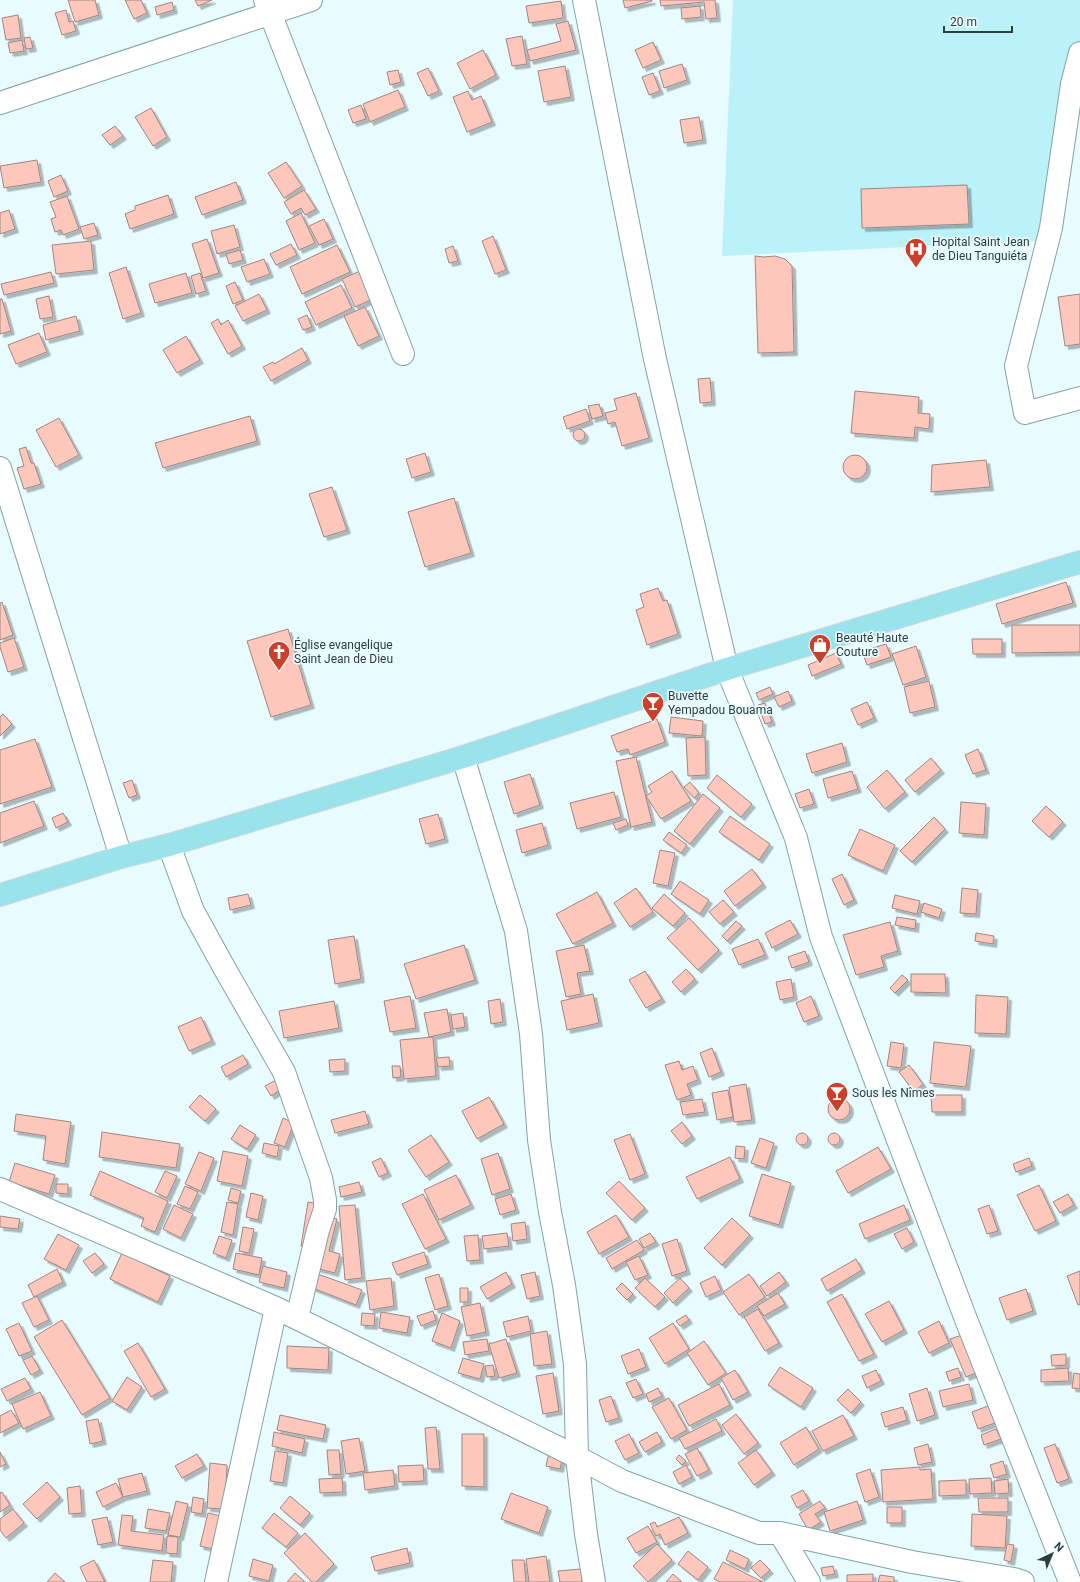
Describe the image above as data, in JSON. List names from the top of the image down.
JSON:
{
  "places": {
    "hospital": ["Hopital Saint Jean de Dieu Tanguiéta"],
    "shop": ["Beauté Haute Couture"],
    "church": ["Église evangelique Saint Jean de Dieu"],
    "bar": ["Buvette Yempadou Bouama", "Sous les Nîmes"]
  },
  "scale_bar": "20 m",
  "north": "top right"
}
